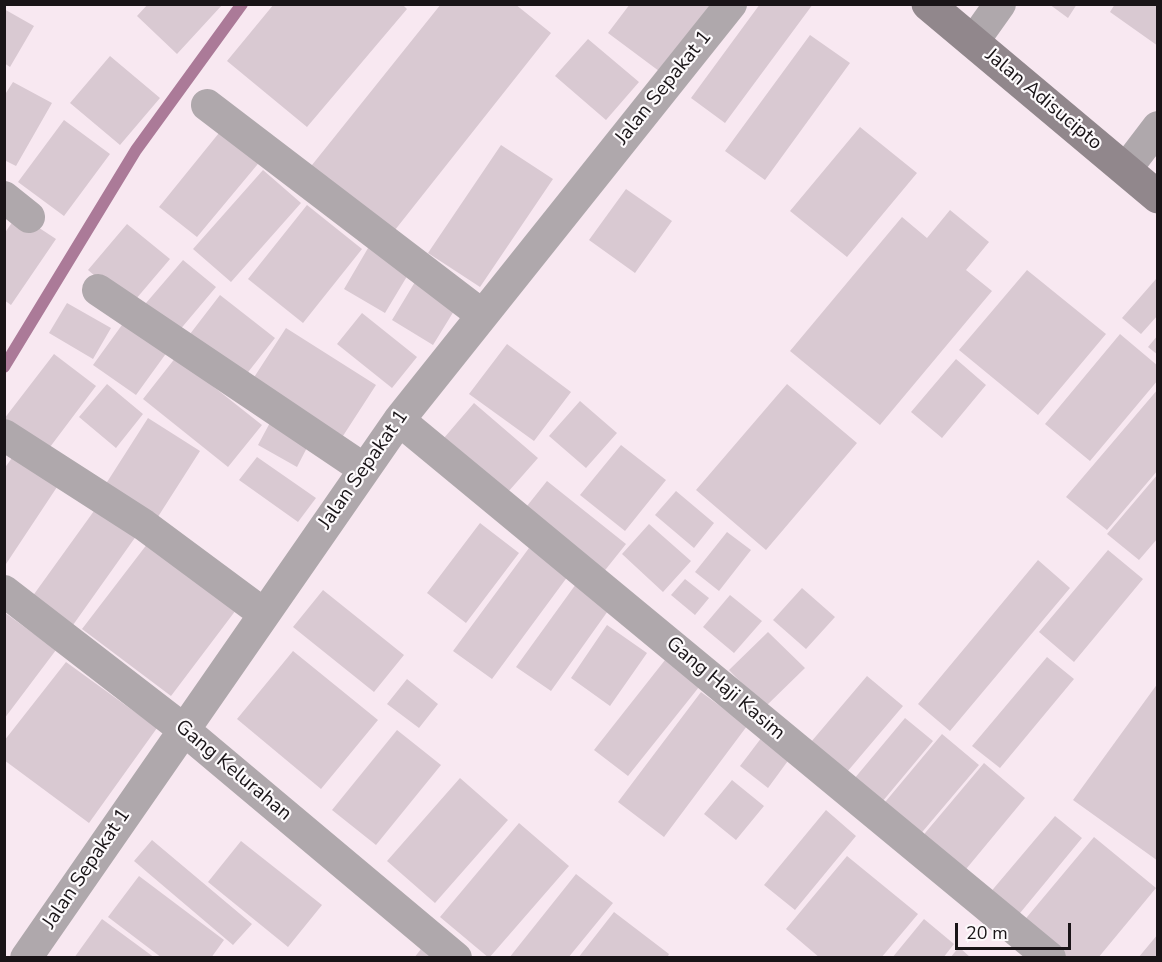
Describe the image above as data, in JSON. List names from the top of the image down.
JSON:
{
  "streets": {
    "main road": ["Jalan Adisucipto"],
    "street": ["Jalan Sepakat 1", "Gang Haji Kasim", "Gang Kelurahan"]
  },
  "crossings": [
    ["Jalan Sepakat 1", "Gang Haji Kasim"],
    ["Jalan Sepakat 1", "Gang Kelurahan"]
  ],
  "scale_bar": "20 m"
}
